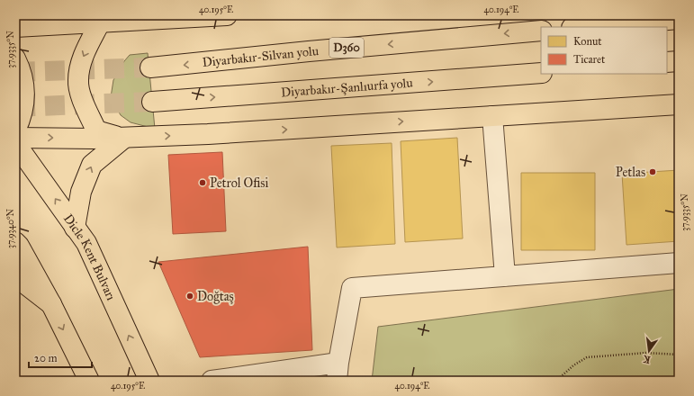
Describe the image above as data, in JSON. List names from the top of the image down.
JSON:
{
  "streets": {
    "main road": [
      "D360",
      "Diyarbakır-Silvan yolu",
      "Diyarbakır-Şanlıurfa yolu",
      "Dicle Kent Bulvarı"
    ]
  },
  "places": ["Petlas", "Petrol Ofisi", "Doğtaş"],
  "legend": ["Konut", "Ticaret"],
  "scale_bar": "20 m",
  "north": "bottom",
  "coordinates": [
    "40.195°E",
    "40.194°E",
    "37.9335°N",
    "37.9340°N"
  ]
}
